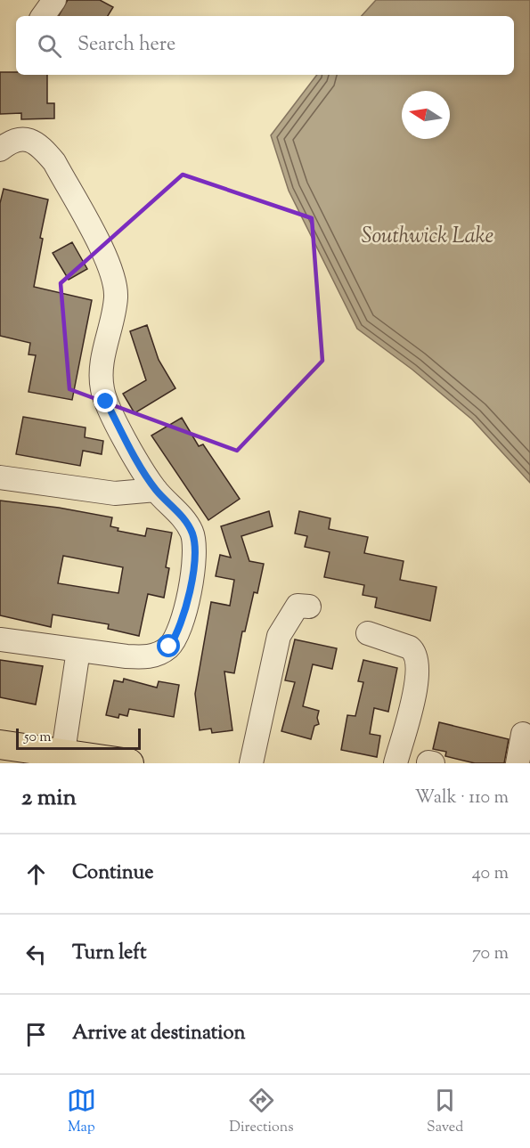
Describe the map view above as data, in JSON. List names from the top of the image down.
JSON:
{
  "water": ["Southwick Lake"],
  "scale_bar": "50 m",
  "north": "left",
  "page": {
    "search": "Search here",
    "scale": "50 m",
    "heading": ["2 min", "Walk · 110 m"],
    "list": [
      ["Continue", "40 m"],
      ["Turn left", "70 m"],
      "Arrive at destination"
    ],
    "nav": ["Map", "Directions", "Saved"]
  }
}
